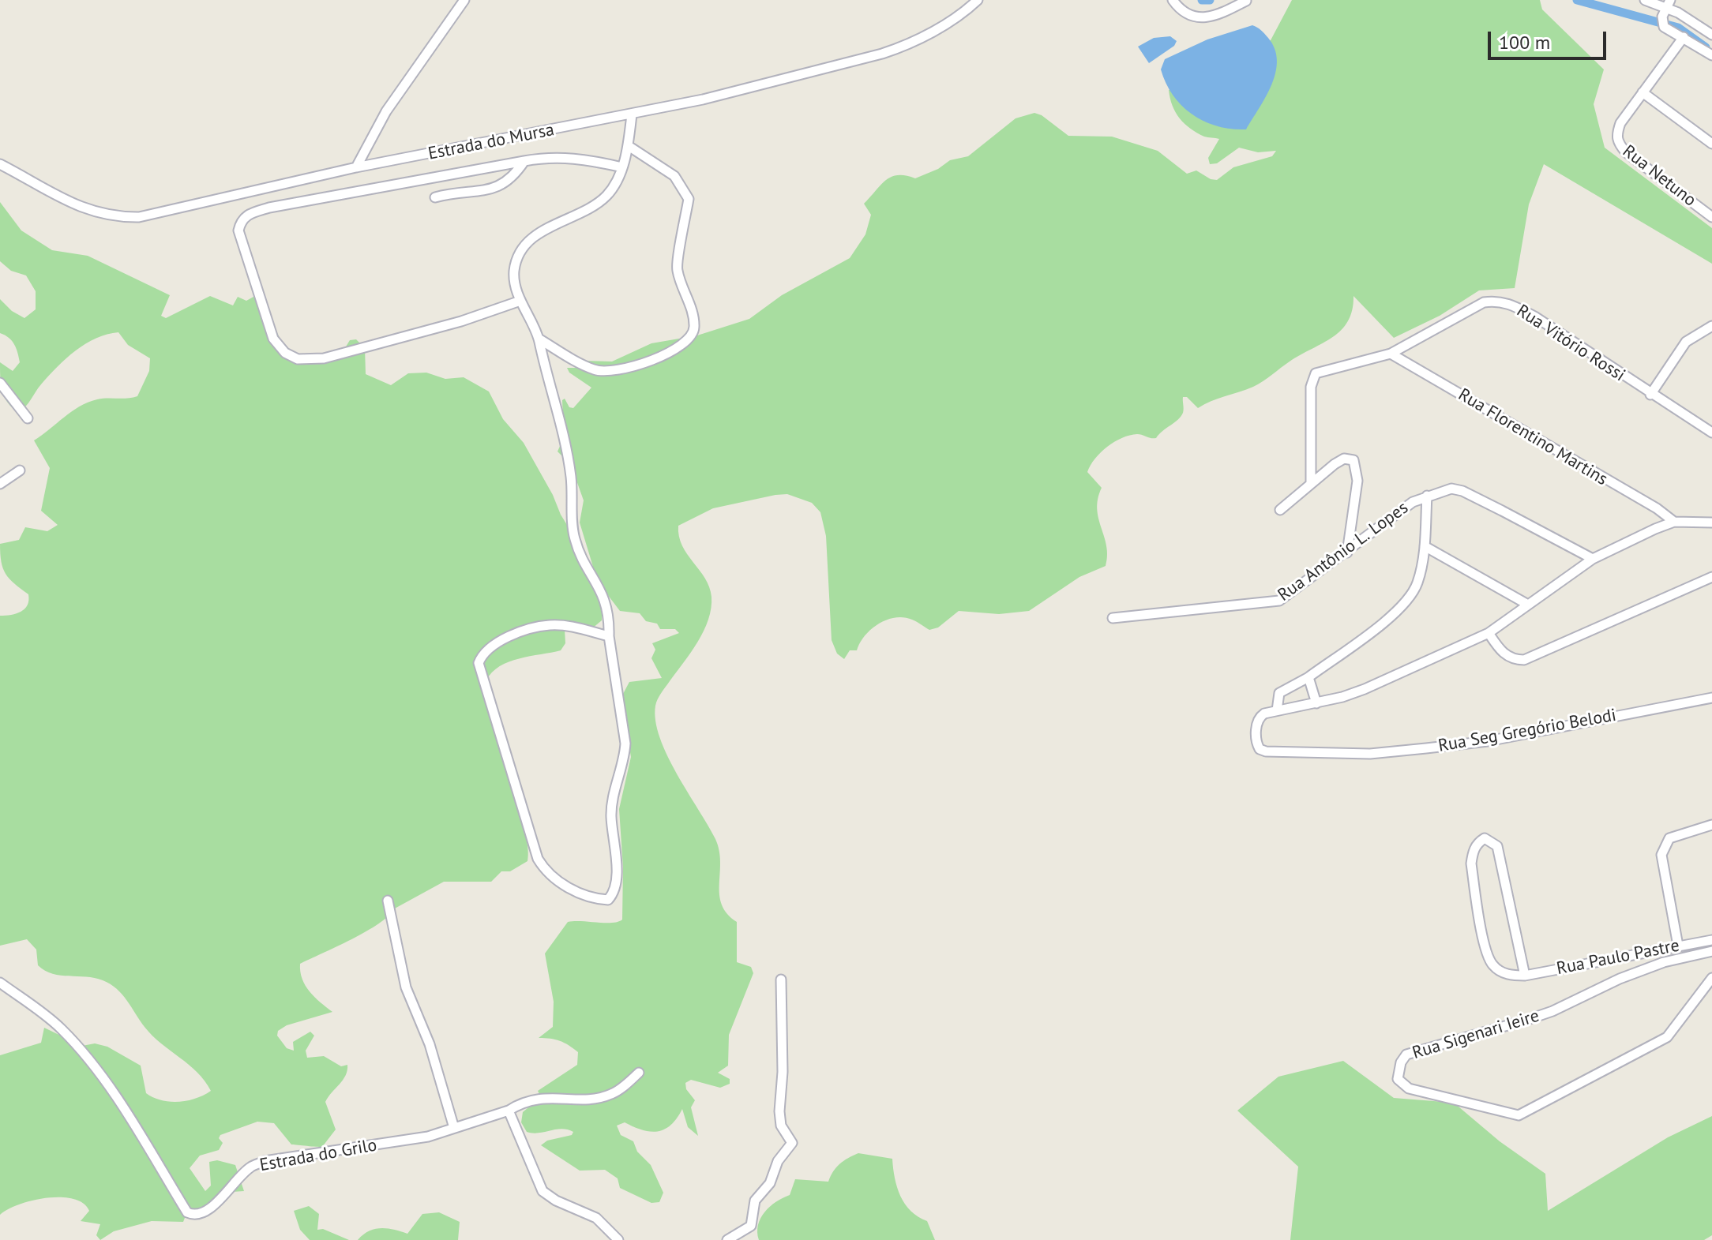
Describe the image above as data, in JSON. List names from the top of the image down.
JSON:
{
  "streets": {
    "street": [
      "Estrada do Mursa",
      "Rua Netuno",
      "Rua Vitório Rossi",
      "Rua Florentino Martins",
      "Rua Antônio L. Lopes",
      "Rua Seg Gregório Belodi",
      "Rua Paulo Pastre",
      "Rua Sigenari Ieire",
      "Estrada do Grilo"
    ]
  },
  "crossings": [
    ["Rua Vitório Rossi", "Rua Florentino Martins"]
  ],
  "scale_bar": "100 m"
}
